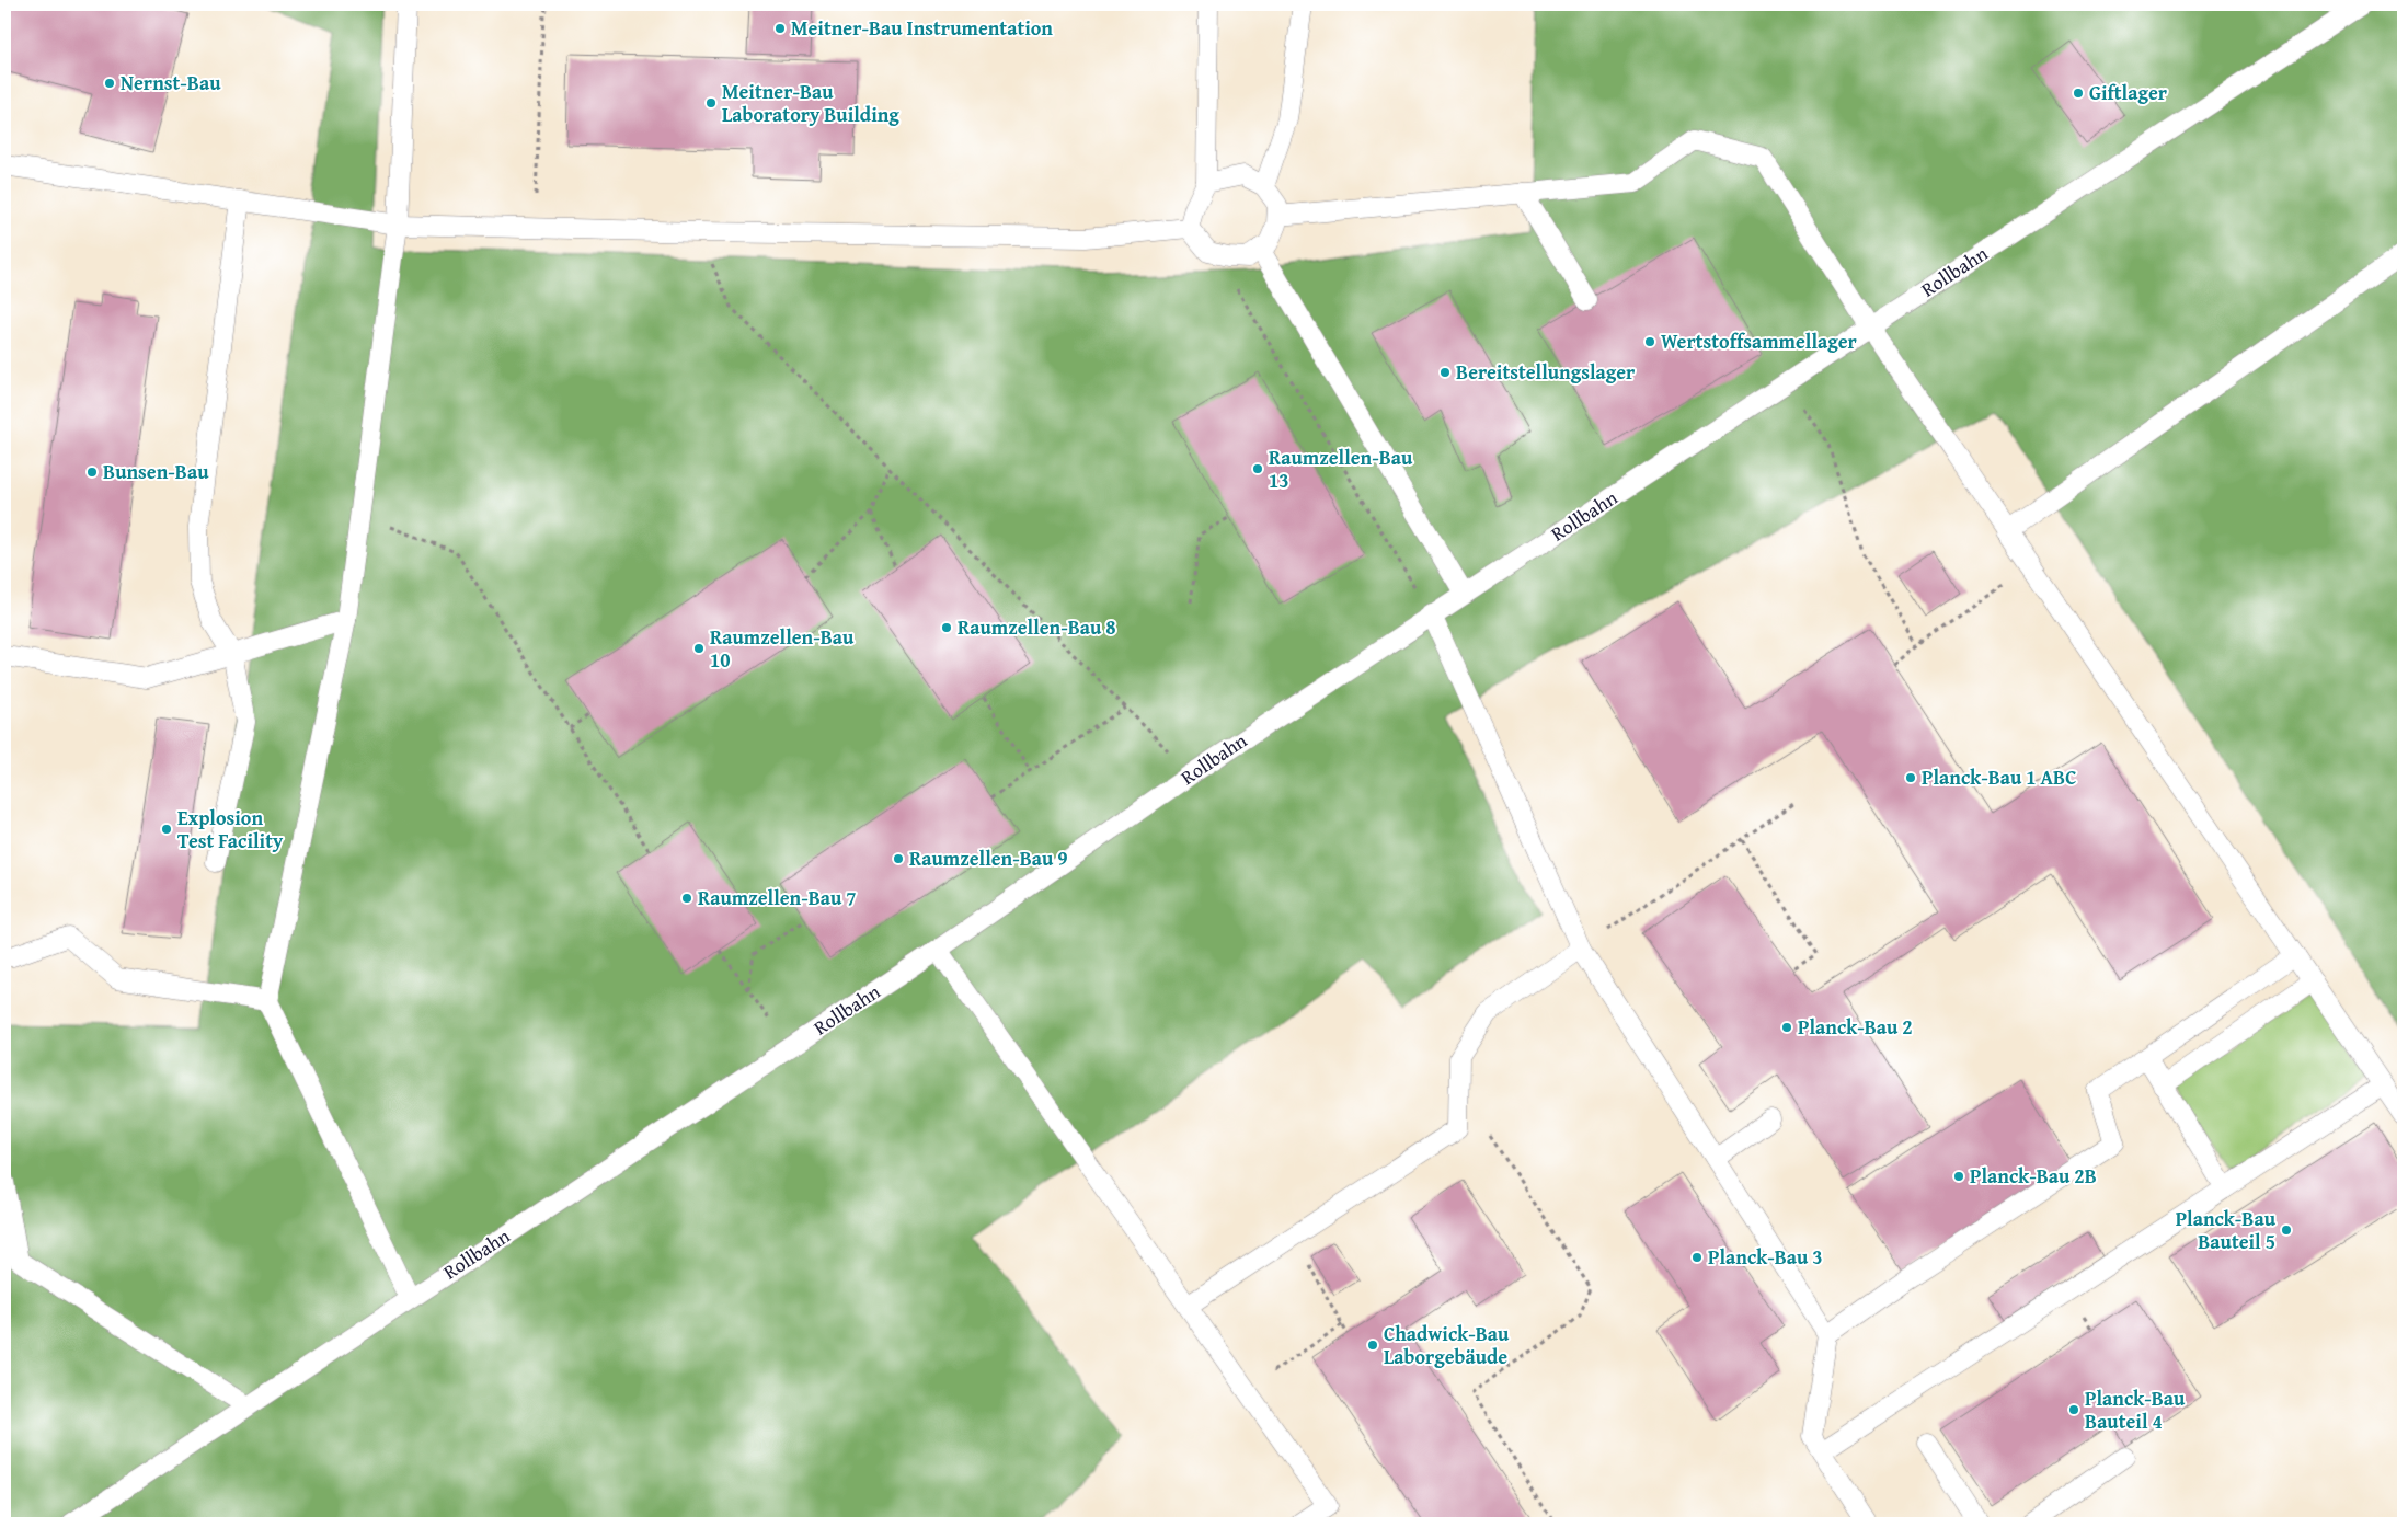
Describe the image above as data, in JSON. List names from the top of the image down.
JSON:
{
  "streets": {
    "lane": ["Rollbahn"]
  },
  "places": [
    "Meitner-Bau Instrumentation",
    "Nernst-Bau",
    "Giftlager",
    "Meitner-Bau Laboratory Building",
    "Wertstoffsammellager",
    "Bereitstellungslager",
    "Raumzellen-Bau 13",
    "Bunsen-Bau",
    "Raumzellen-Bau 8",
    "Raumzellen-Bau 10",
    "Planck-Bau 1 ABC",
    "Explosion Test Facility",
    "Raumzellen-Bau 9",
    "Raumzellen-Bau 7",
    "Planck-Bau 2",
    "Planck-Bau 2B",
    "Planck-Bau Bauteil 5",
    "Planck-Bau 3",
    "Chadwick-Bau Laborgebäude",
    "Planck-Bau Bauteil 4"
  ]
}
